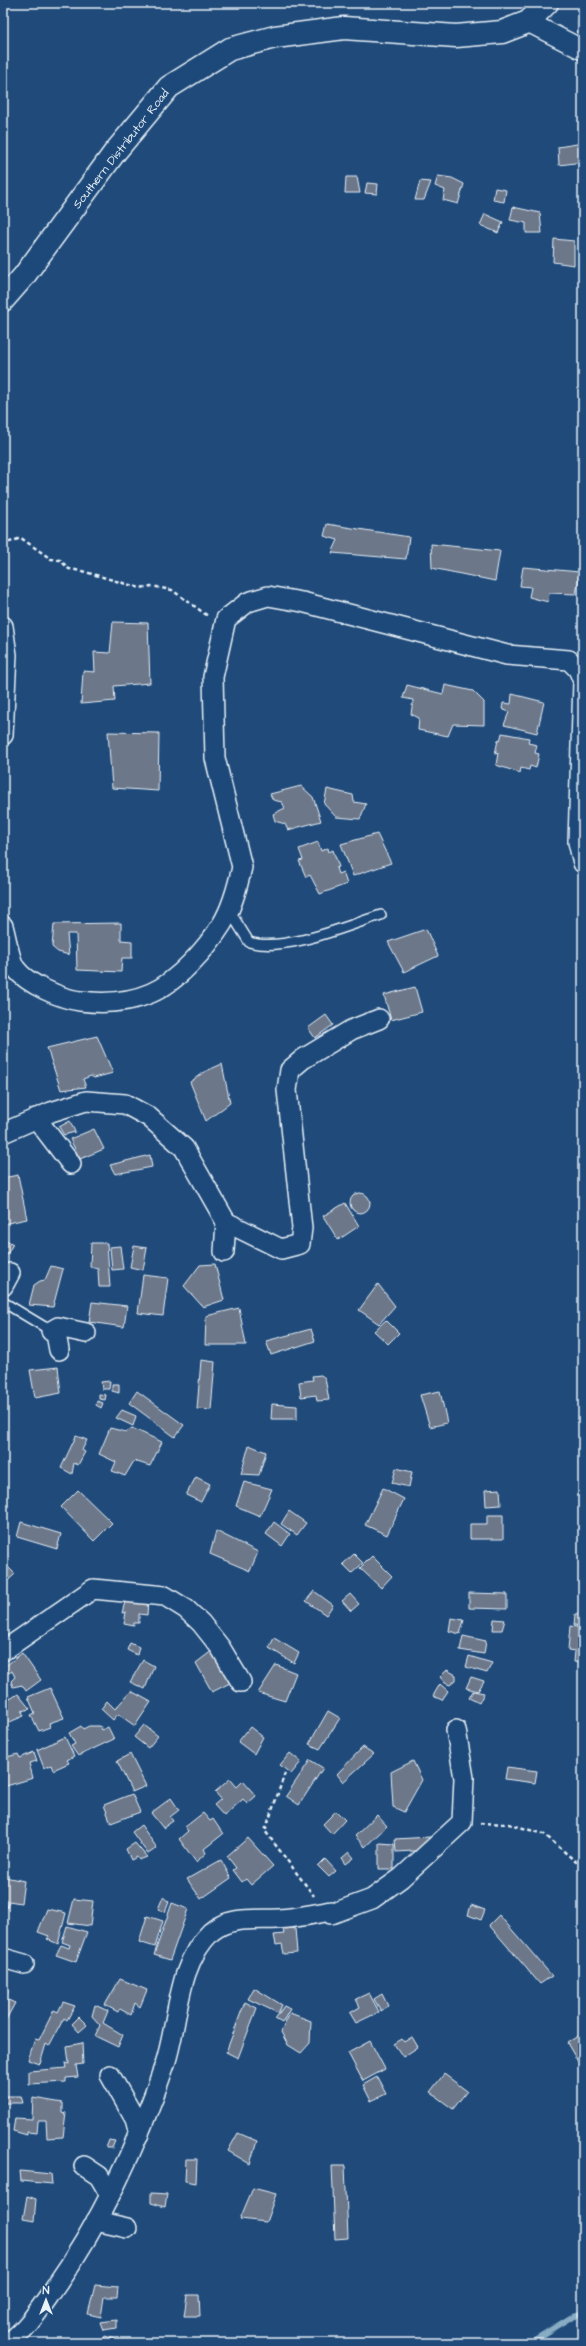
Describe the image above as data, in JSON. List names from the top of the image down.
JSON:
{
  "streets": {
    "street": ["Southern Distributor Road"]
  },
  "north": "top"
}
